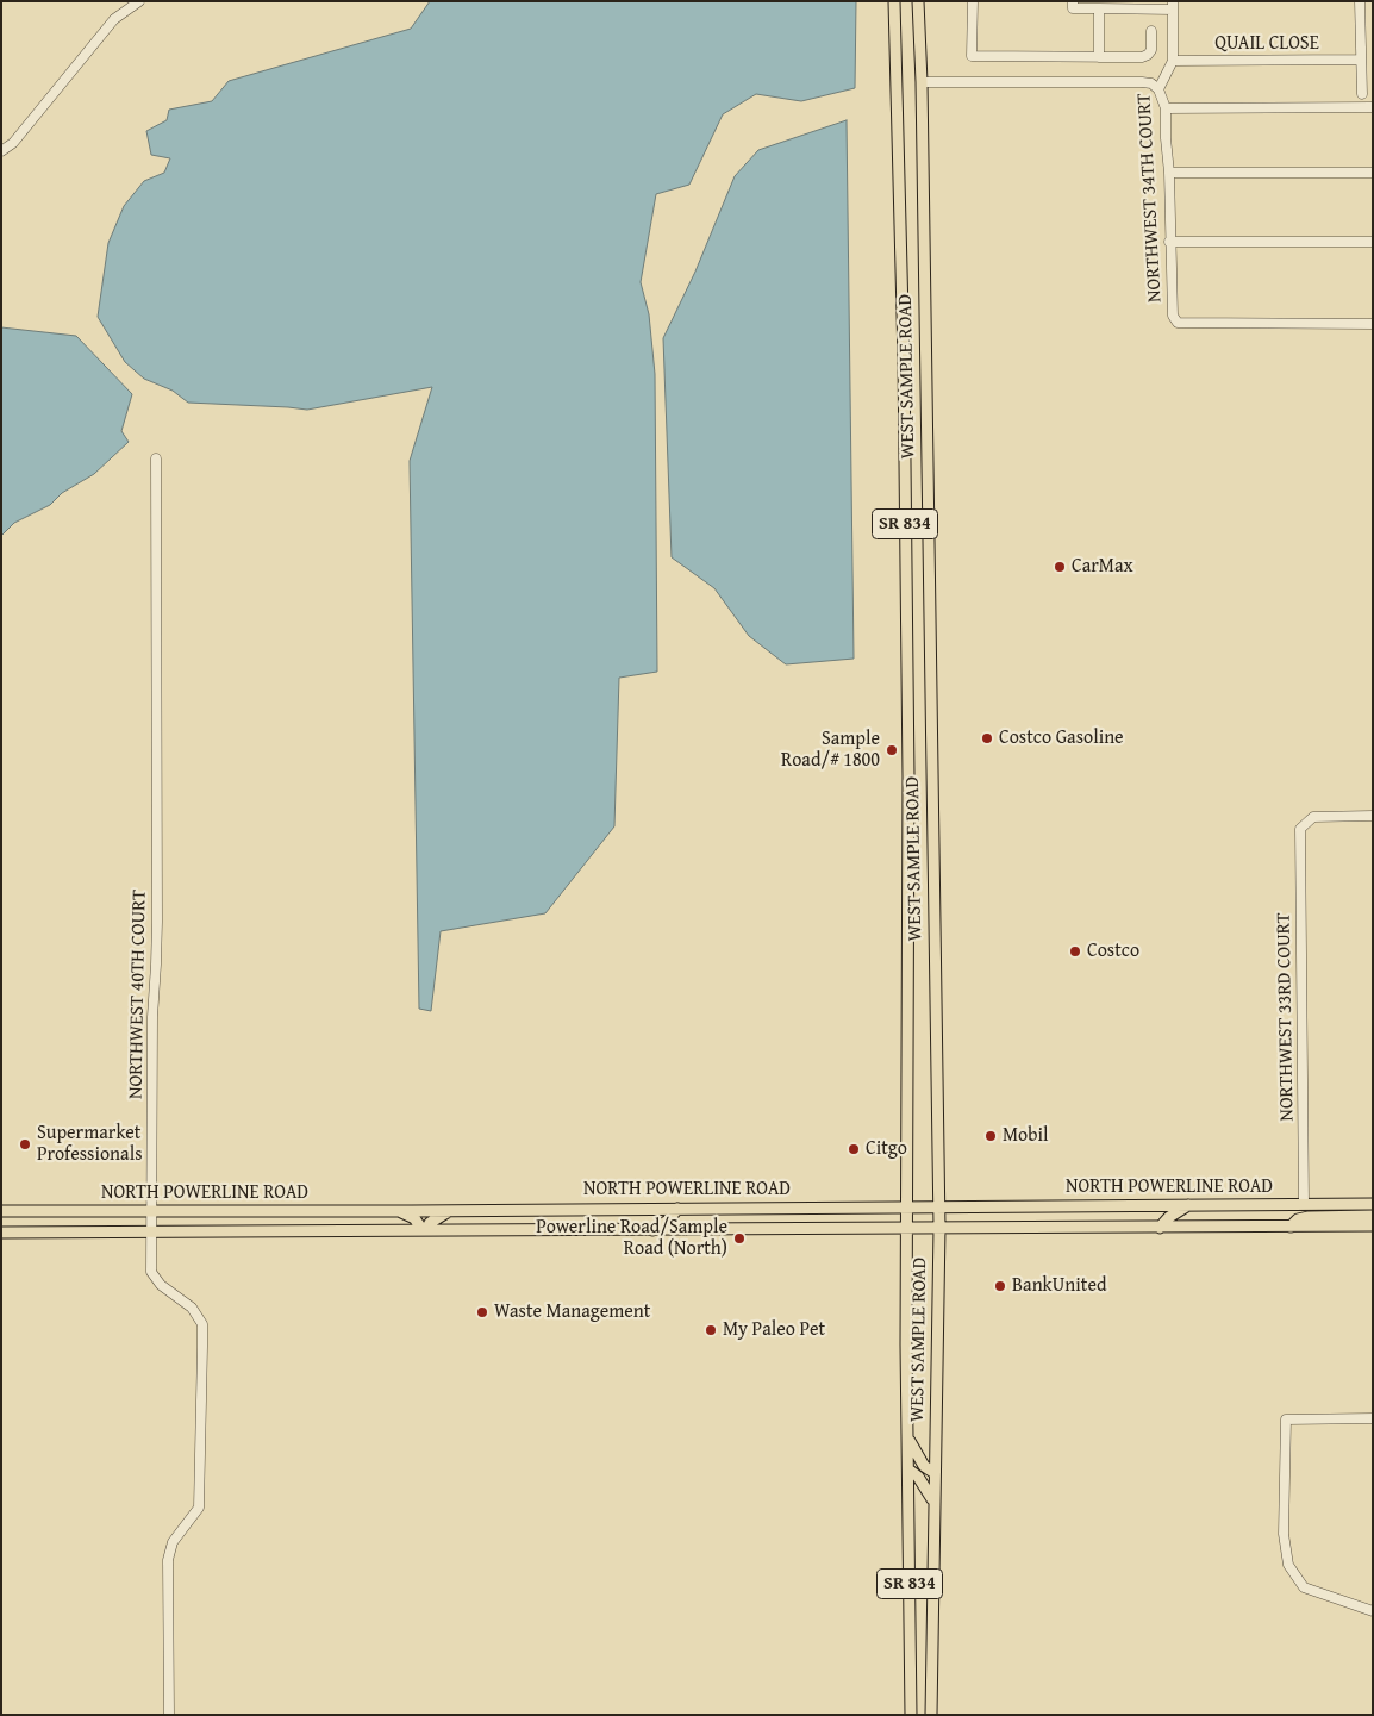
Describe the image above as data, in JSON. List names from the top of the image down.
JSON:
{
  "streets": {
    "main road": ["WEST SAMPLE ROAD", "SR 834", "NORTH POWERLINE ROAD"],
    "street": [
      "QUAIL CLOSE",
      "NORTHWEST 34TH COURT",
      "NORTHWEST 40TH COURT",
      "NORTHWEST 33RD COURT"
    ]
  },
  "crossings": [
    ["QUAIL CLOSE", "NORTHWEST 34TH COURT"],
    ["WEST SAMPLE ROAD", "NORTH POWERLINE ROAD"],
    ["NORTHWEST 40TH COURT", "NORTH POWERLINE ROAD"],
    ["NORTHWEST 33RD COURT", "NORTH POWERLINE ROAD"]
  ],
  "places": [
    "CarMax",
    "Costco Gasoline",
    "Sample Road/# 1800",
    "Costco",
    "Mobil",
    "Supermarket Professionals",
    "Citgo",
    "Powerline Road/Sample Road (North)",
    "BankUnited",
    "Waste Management",
    "My Paleo Pet"
  ]
}
